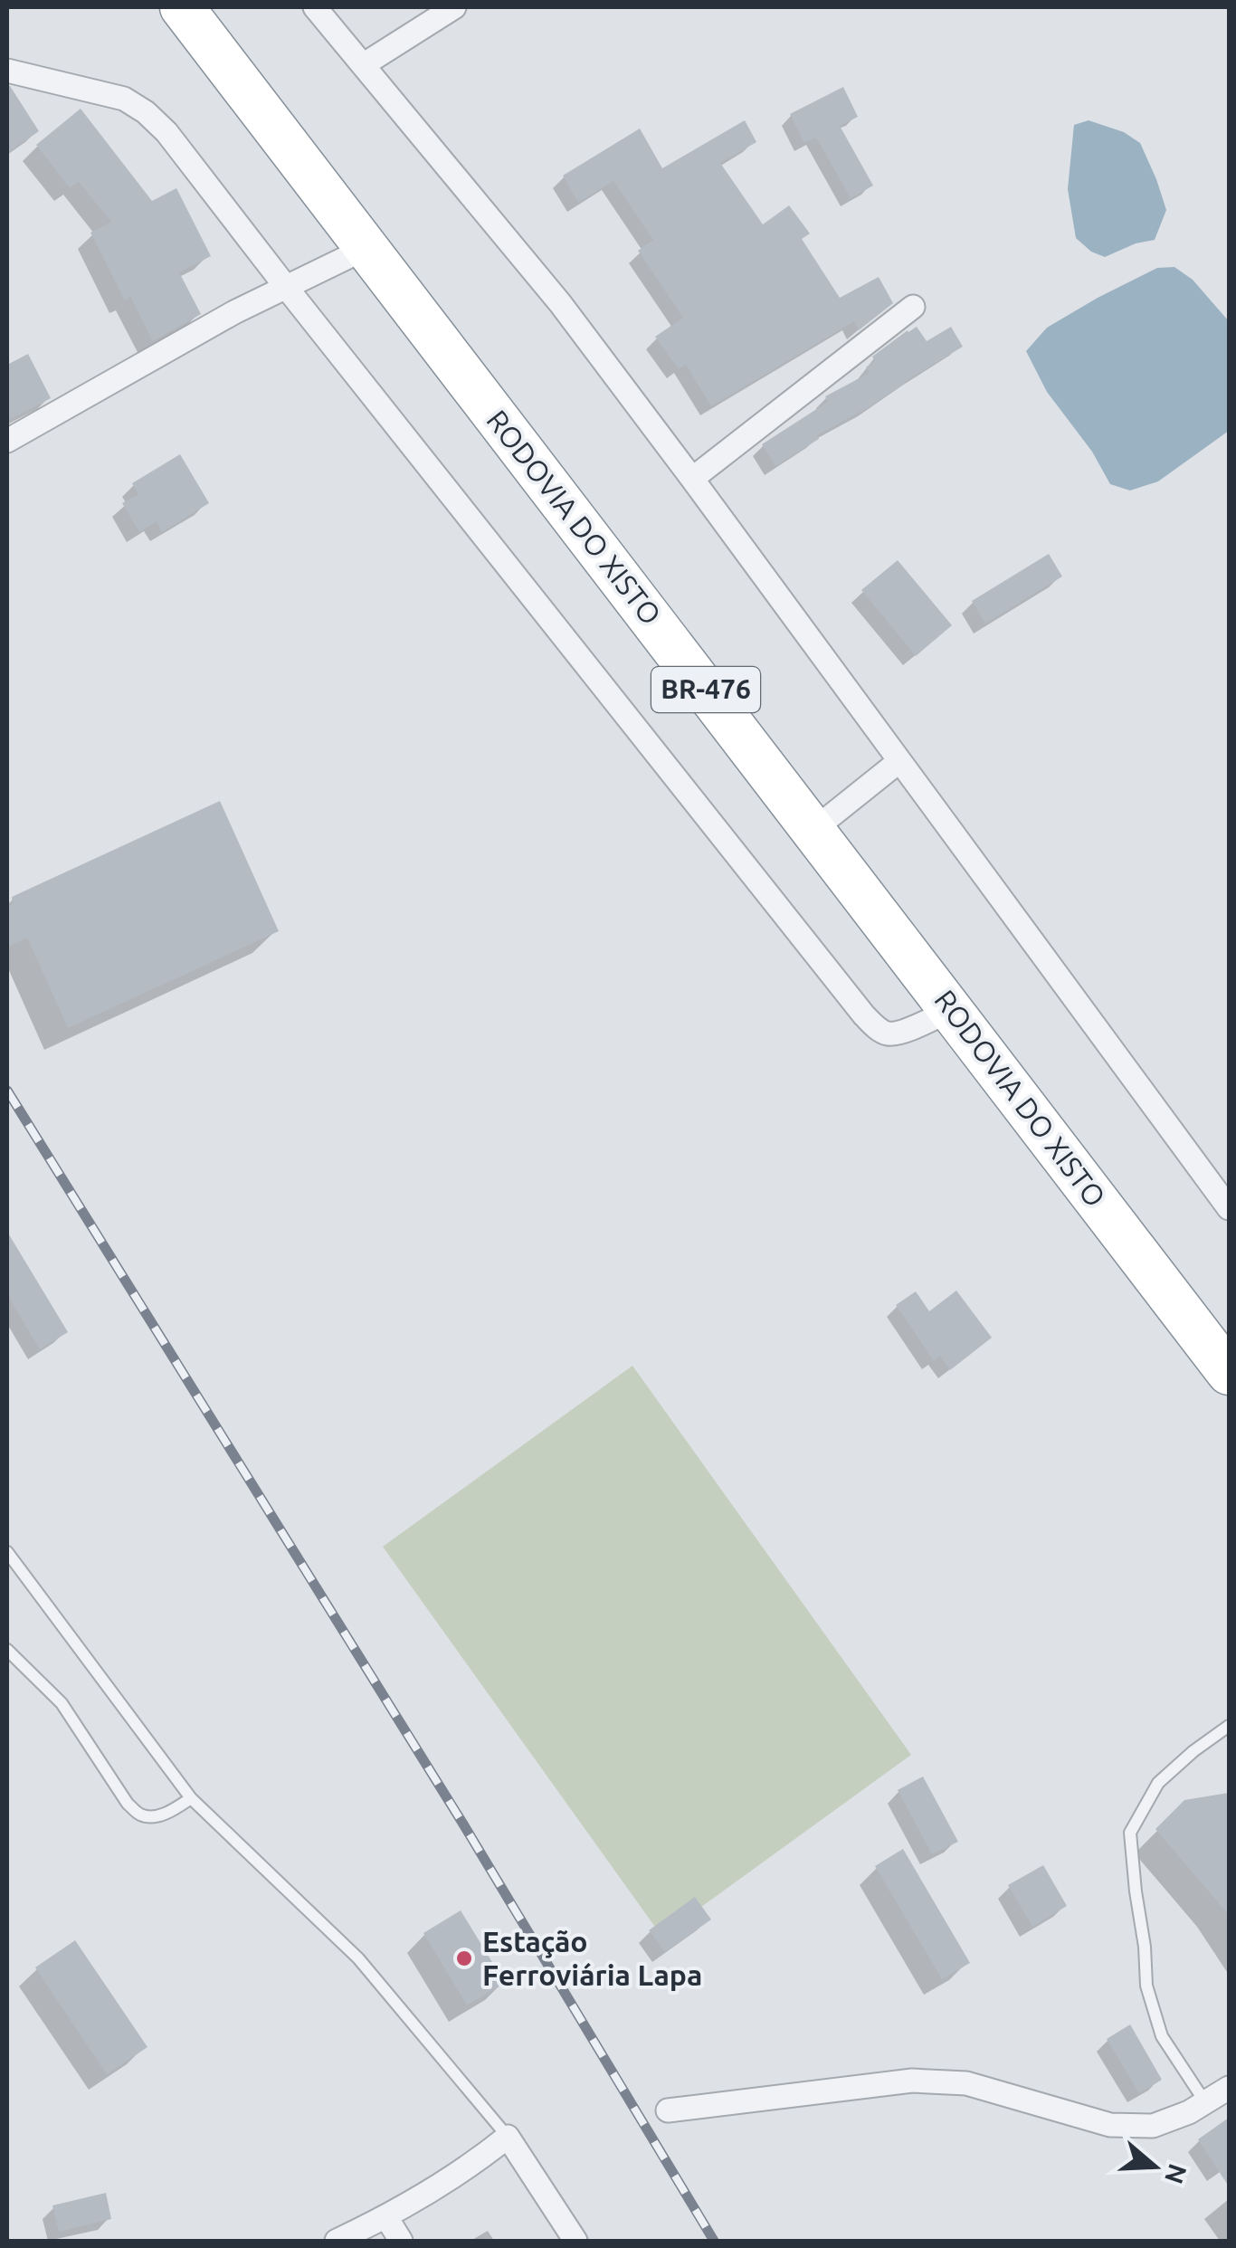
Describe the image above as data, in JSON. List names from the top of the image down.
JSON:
{
  "streets": {
    "highway": ["RODOVIA DO XISTO", "BR-476"]
  },
  "places": ["Estação Ferroviária Lapa"],
  "north": "right"
}
